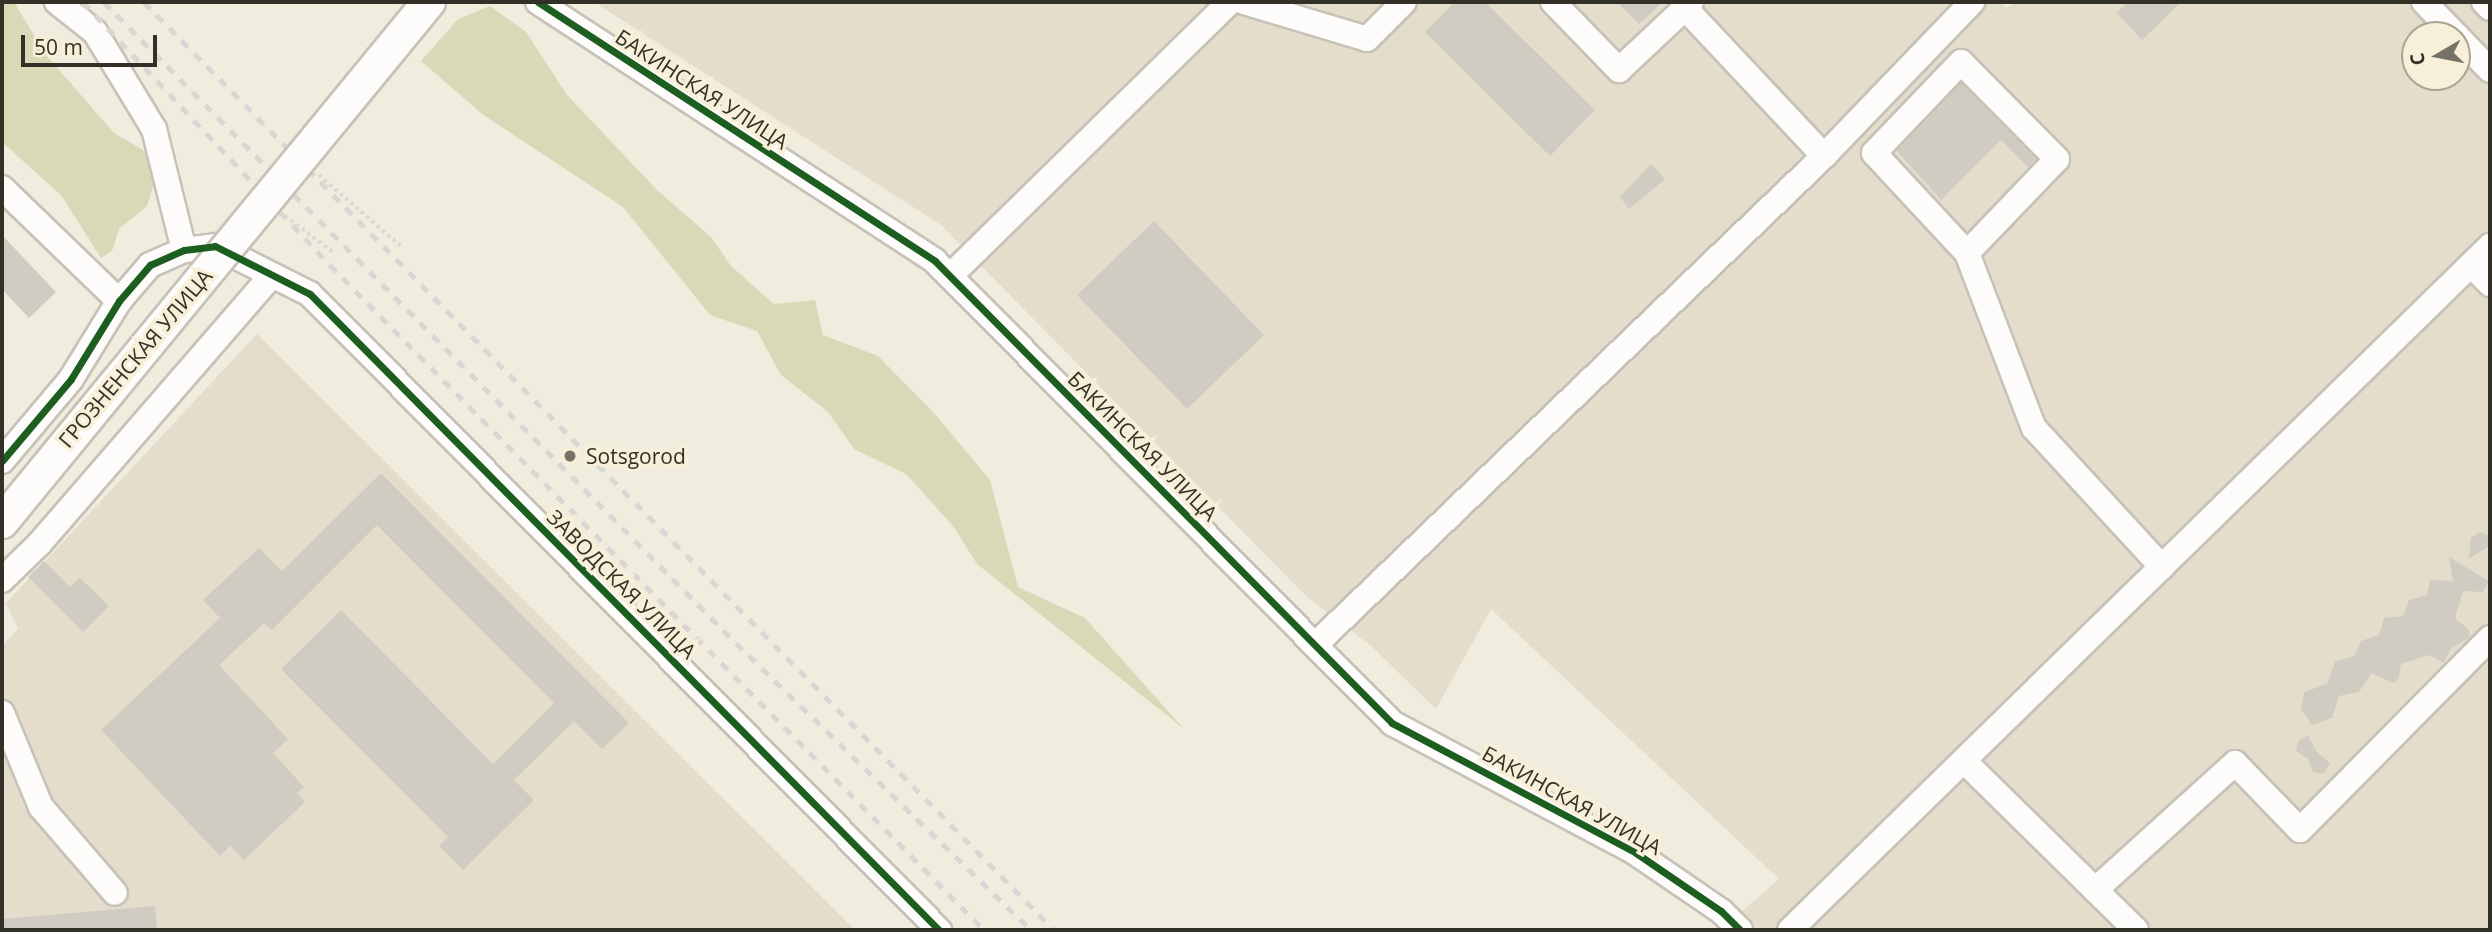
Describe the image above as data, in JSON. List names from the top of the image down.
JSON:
{
  "streets": {
    "main road": ["ГРОЗНЕНСКАЯ УЛИЦА"],
    "street": ["БАКИНСКАЯ УЛИЦА", "ЗАВОДСКАЯ УЛИЦА"]
  },
  "places": ["Sotsgorod"],
  "scale_bar": "50 m",
  "north": "left"
}
